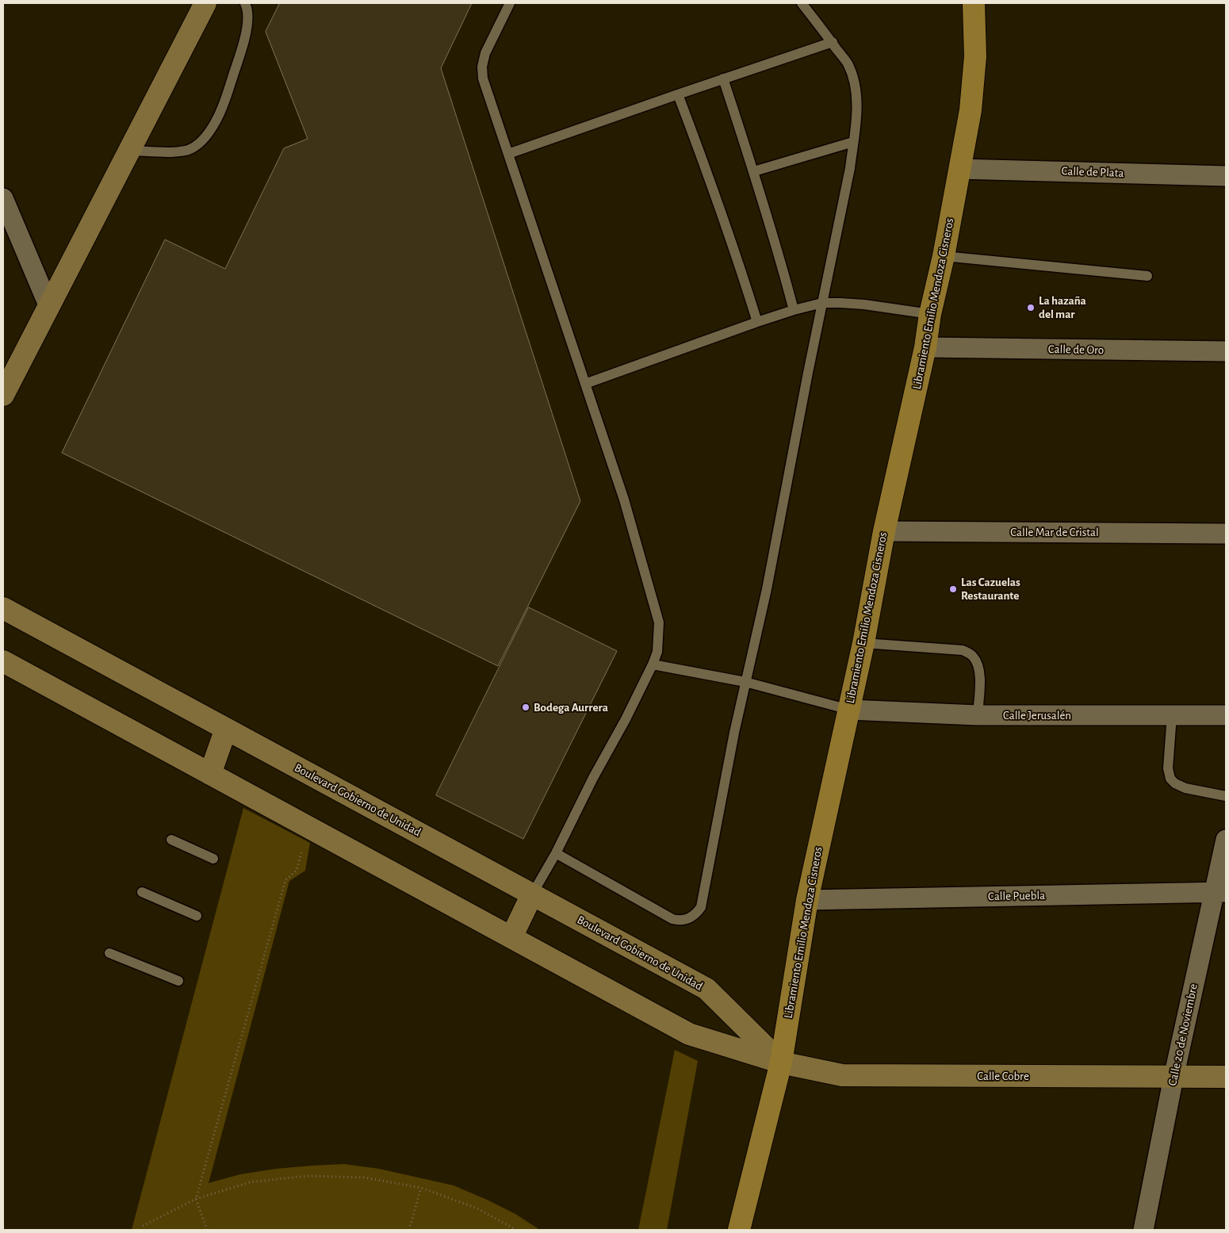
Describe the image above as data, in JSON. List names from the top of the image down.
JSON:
{
  "streets": {
    "main road": ["Libramiento Emilio Mendoza Cisneros"],
    "street": [
      "Calle de Plata",
      "Calle de Oro",
      "Calle Mar de Cristal",
      "Calle Jerusalén",
      "Boulevard Gobierno de Unidad",
      "Calle Puebla",
      "Calle 20 de Noviembre",
      "Calle Cobre"
    ]
  },
  "crossings": [
    ["Calle de Plata", "Libramiento Emilio Mendoza Cisneros"],
    ["Libramiento Emilio Mendoza Cisneros", "Calle de Oro"],
    ["Libramiento Emilio Mendoza Cisneros", "Calle Mar de Cristal"],
    ["Libramiento Emilio Mendoza Cisneros", "Calle Jerusalén"],
    ["Libramiento Emilio Mendoza Cisneros", "Boulevard Gobierno de Unidad"],
    ["Libramiento Emilio Mendoza Cisneros", "Calle Puebla"],
    ["Libramiento Emilio Mendoza Cisneros", "Calle Cobre"],
    ["Boulevard Gobierno de Unidad", "Calle Cobre"],
    ["Calle Puebla", "Calle 20 de Noviembre"],
    ["Calle 20 de Noviembre", "Calle Cobre"]
  ],
  "places": ["La hazaña del mar", "Las Cazuelas Restaurante", "Bodega Aurrera"]
}
